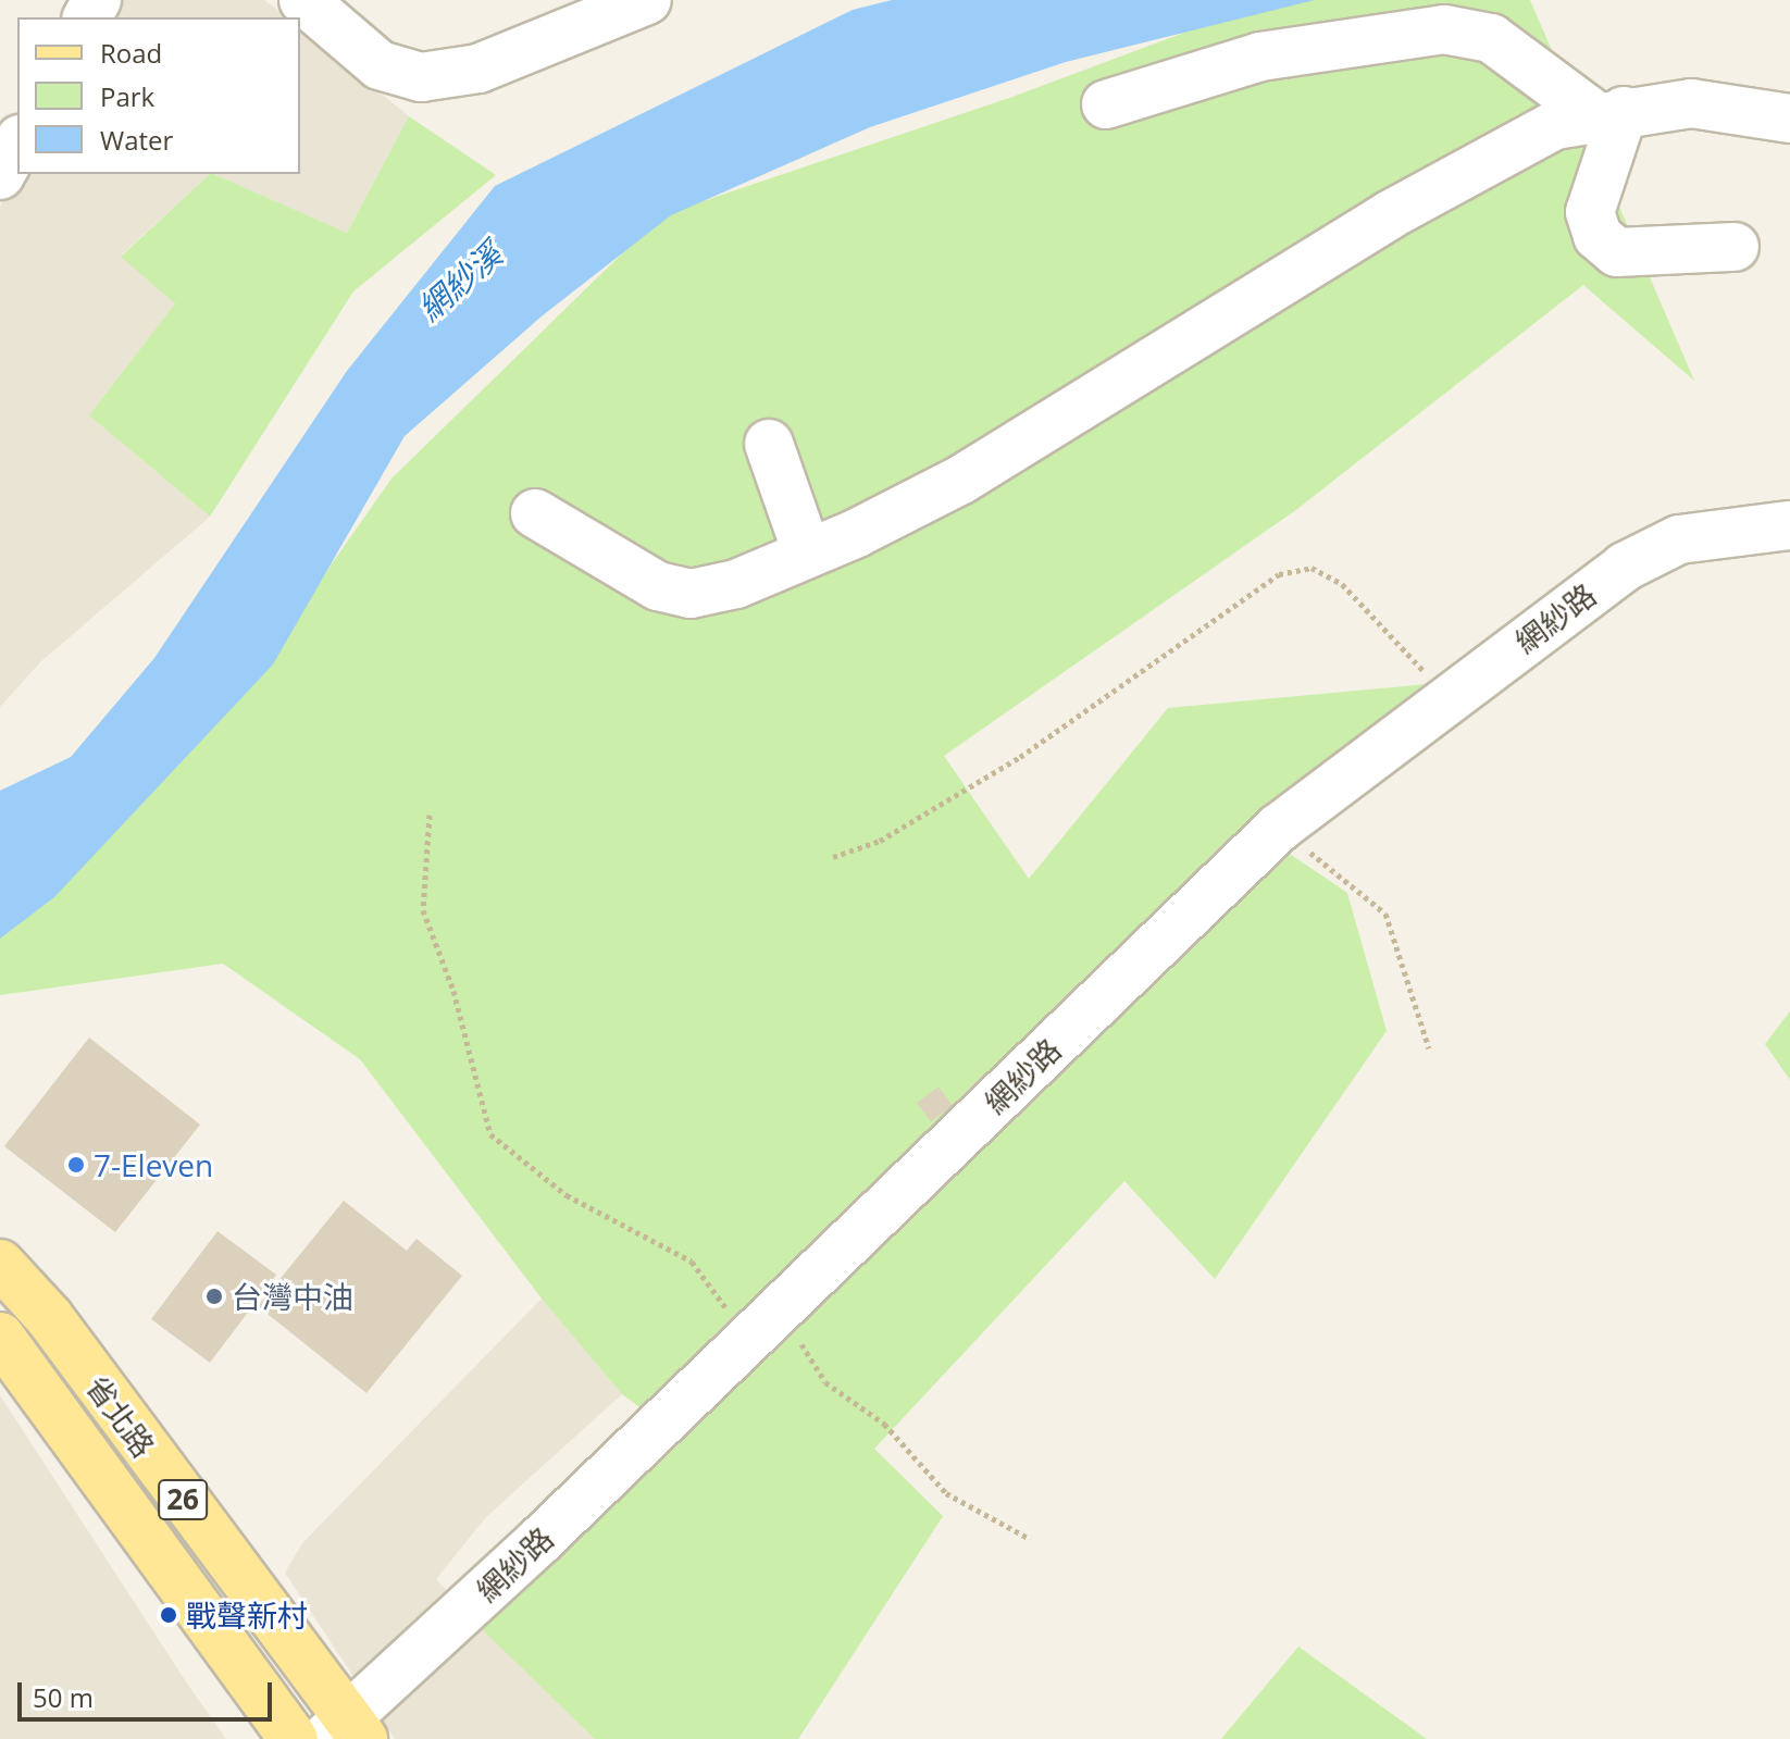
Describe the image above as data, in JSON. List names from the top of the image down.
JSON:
{
  "streets": {
    "main road": ["省北路", "26"],
    "street": ["網紗路"]
  },
  "crossings": [
    ["網紗路", "省北路"]
  ],
  "water": ["網紗溪"],
  "places": ["7-Eleven", "台灣中油", "戰聲新村"],
  "legend": ["Road", "Park", "Water"],
  "scale_bar": "50 m"
}
